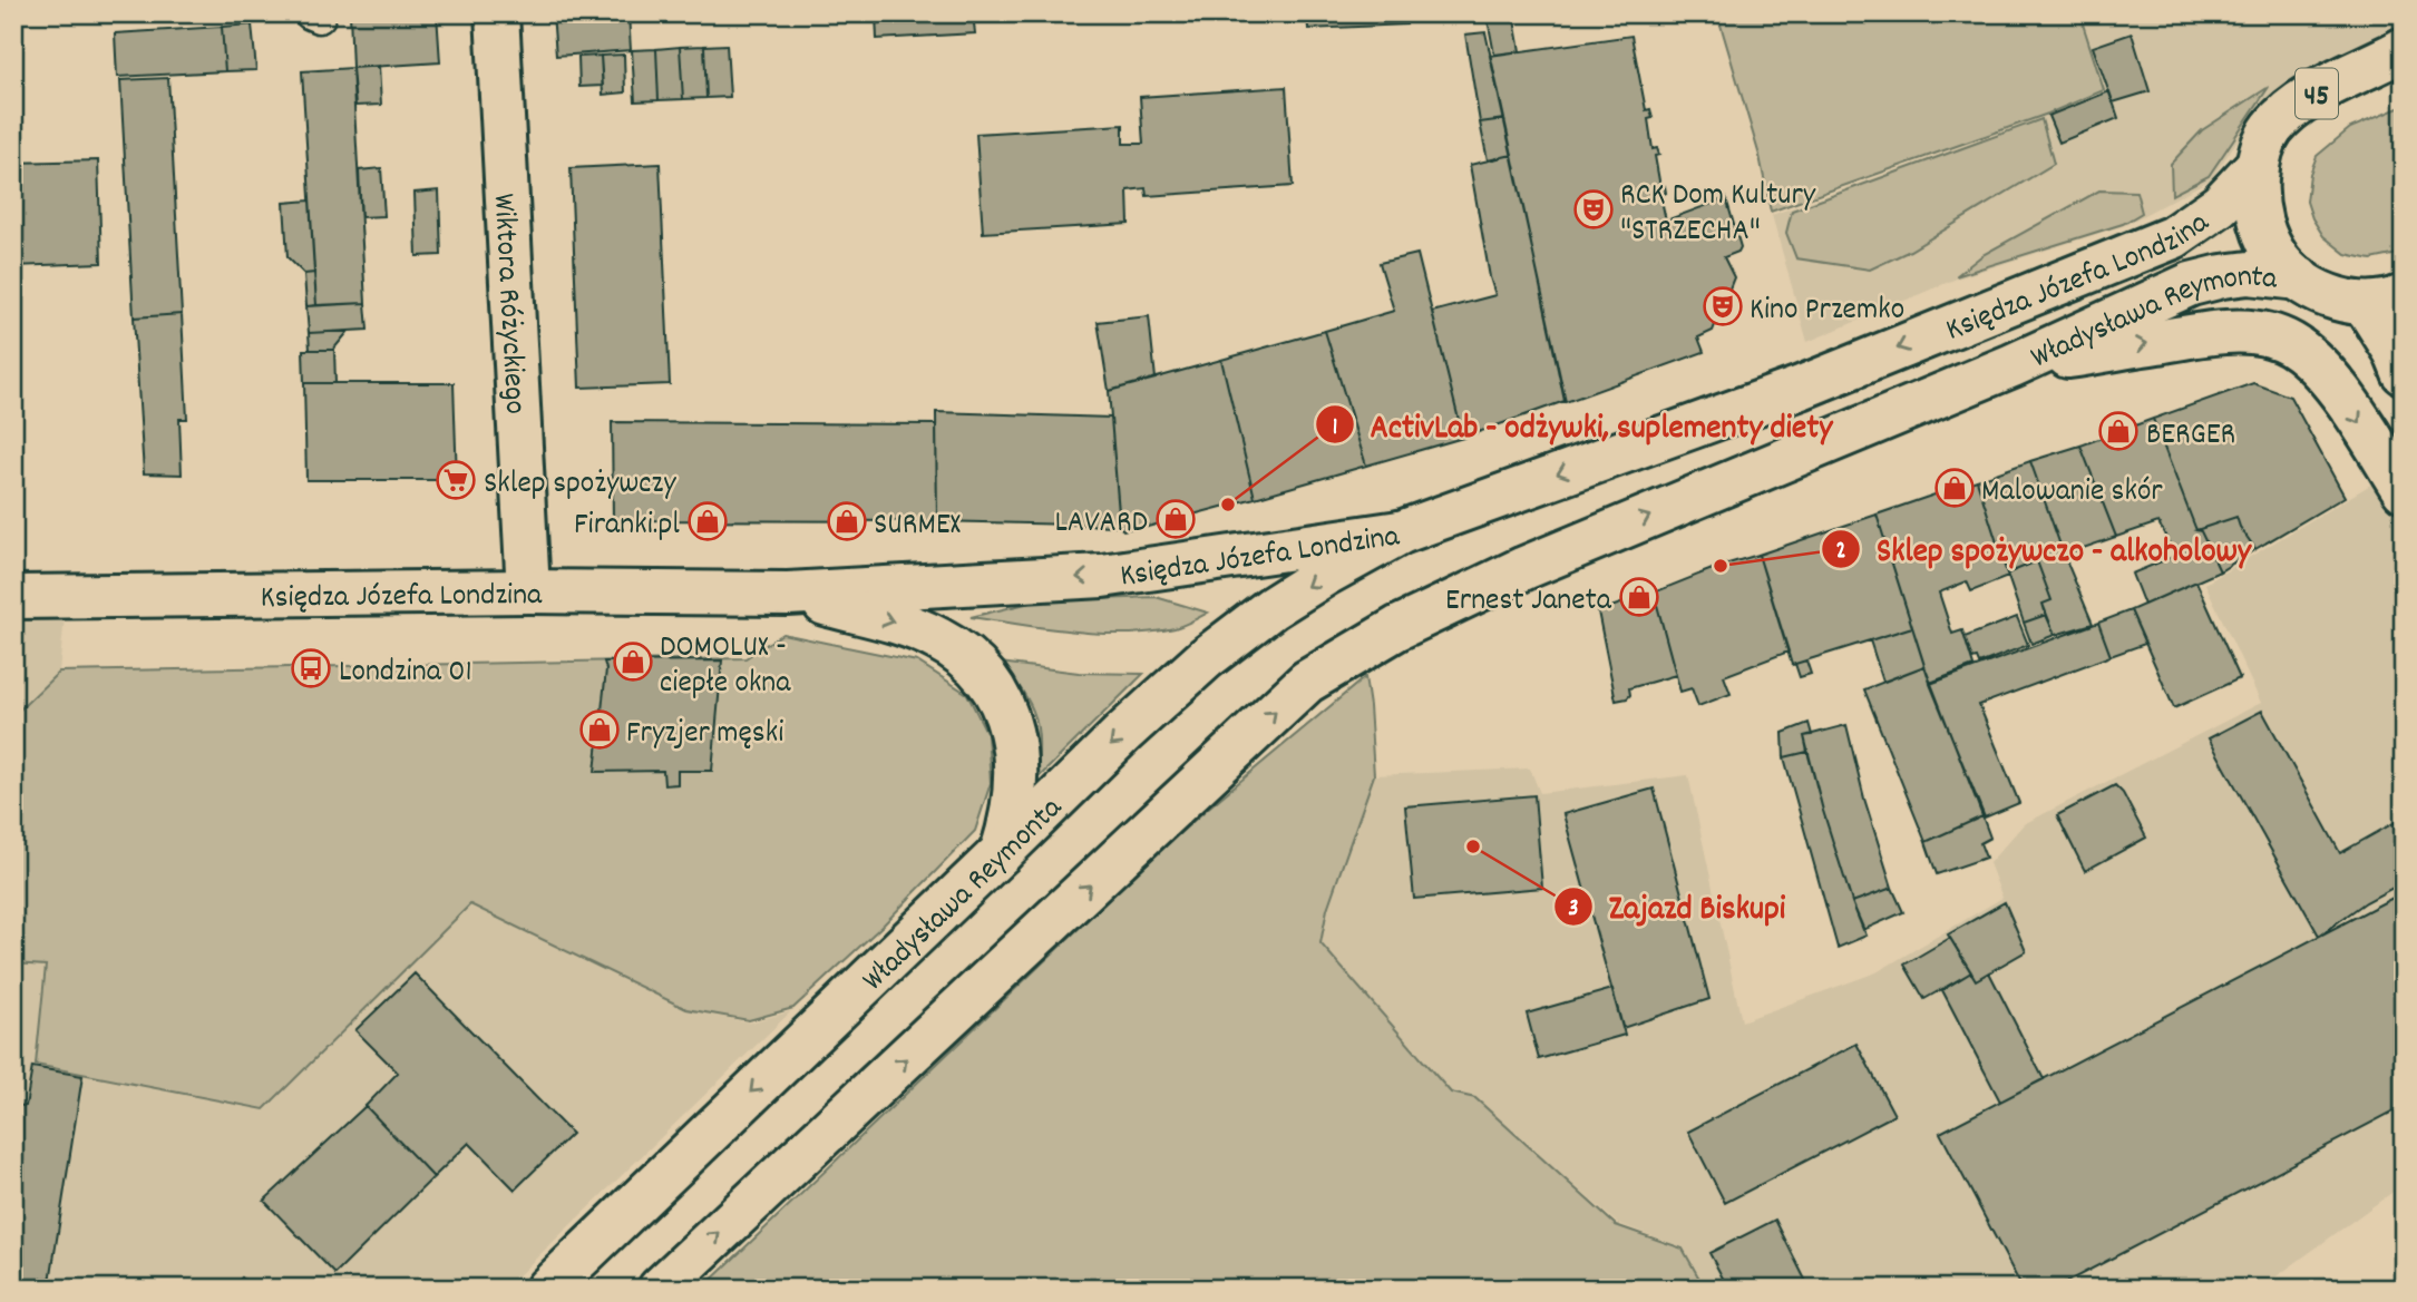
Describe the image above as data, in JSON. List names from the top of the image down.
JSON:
{
  "streets": {
    "main road": [
      "45",
      "Księdza Józefa Londzina",
      "Wiktora Różyckiego",
      "Władysława Reymonta"
    ]
  },
  "crossings": [
    ["45", "Księdza Józefa Londzina"],
    ["45", "Władysława Reymonta"],
    ["Księdza Józefa Londzina", "Wiktora Różyckiego"],
    ["Księdza Józefa Londzina", "Władysława Reymonta"]
  ],
  "one_way": ["Władysława Reymonta"],
  "places": {
    "theatre": ["RCK Dom Kultury \"STRZECHA\"", "Kino Przemko"],
    "shop": [
      "BERGER",
      "Malowanie skór",
      "LAVARD",
      "Firanki.pl",
      "SURMEX",
      "Ernest Janeta",
      "DOMOLUX - ciepłe okna",
      "Fryzjer męski"
    ],
    "supermarket": ["Sklep spożywczy"],
    "other": ["ActivLab - odżywki, suplementy diety", "Sklep spożywczo - alkoholowy", "Zajazd Biskupi"],
    "bus stop": ["Londzina 01"]
  }
}
